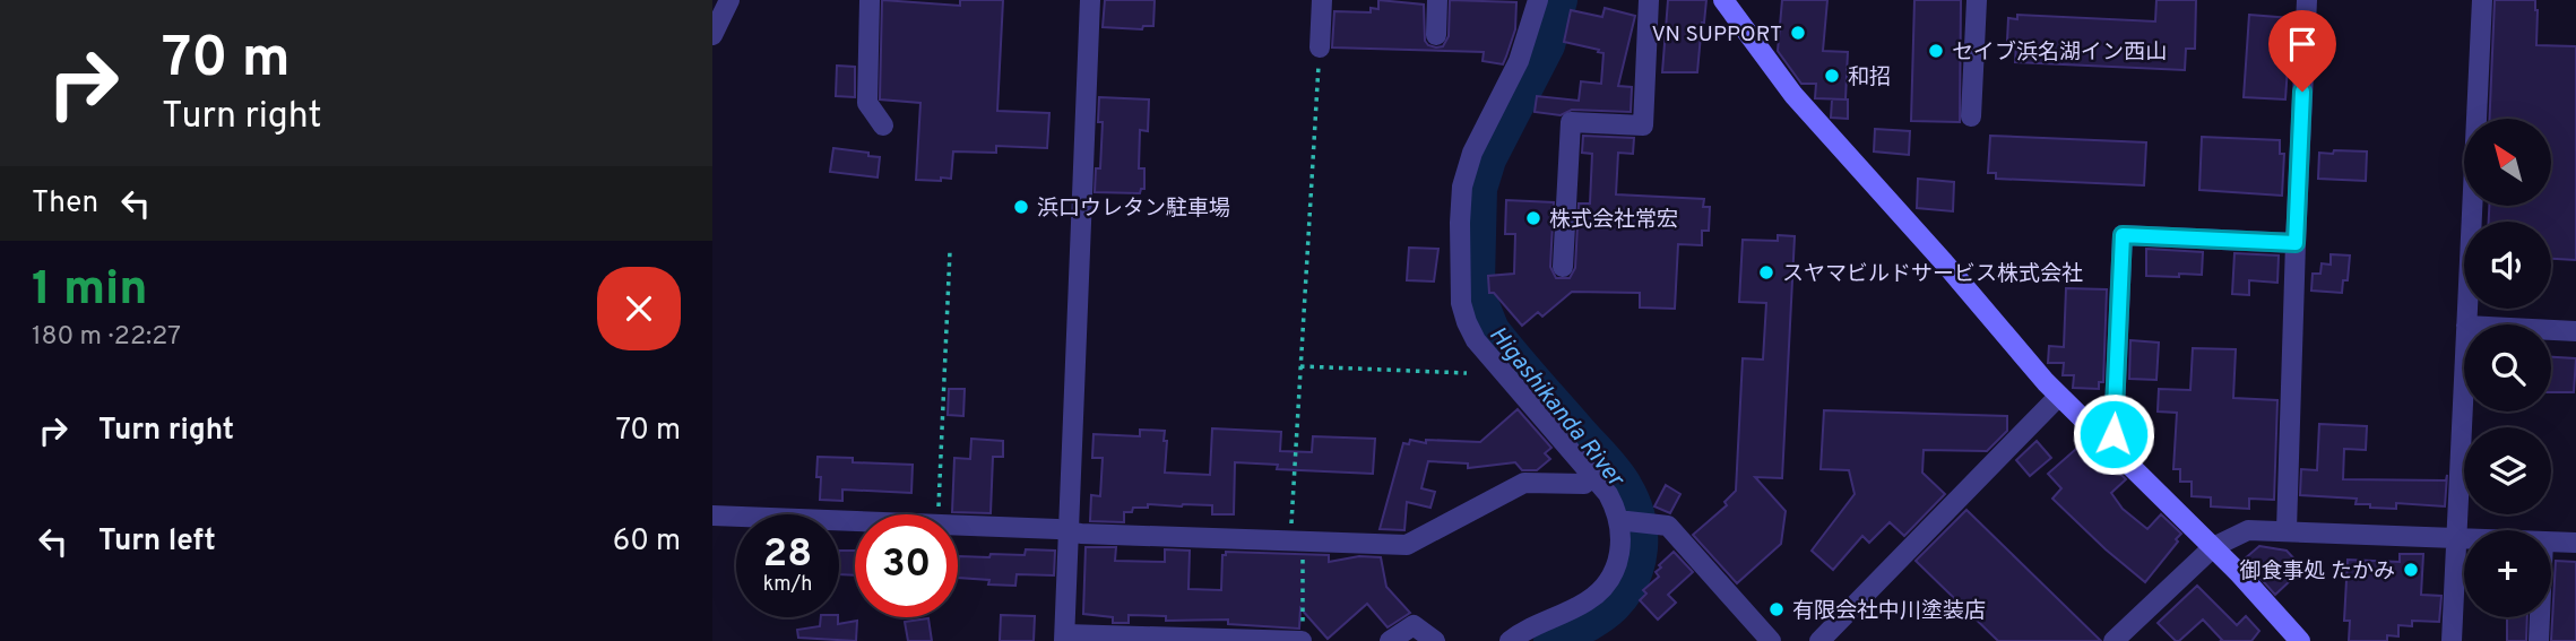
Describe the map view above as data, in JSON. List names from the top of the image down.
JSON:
{
  "water": ["Higashikanda River"],
  "places": [
    "VN SUPPORT",
    "セイブ浜名湖イン西山",
    "和招",
    "浜口ウレタン駐車場",
    "株式会社常宏",
    "スヤマビルドサービス株式会社",
    "御食事処 たかみ",
    "有限会社中川塗装店"
  ],
  "north": "top left",
  "page": {
    "turn": ["70 m", "Turn right"],
    "map_buttons": "+",
    "then": "Then",
    "heading": ["1 min", "180 m · 22:27"],
    "list": [
      {
        "name": "Turn right",
        "value": "70 m"
      },
      {
        "name": "Turn left",
        "value": "60 m"
      }
    ],
    "speed": "28 km/h",
    "limit": "30"
  }
}
